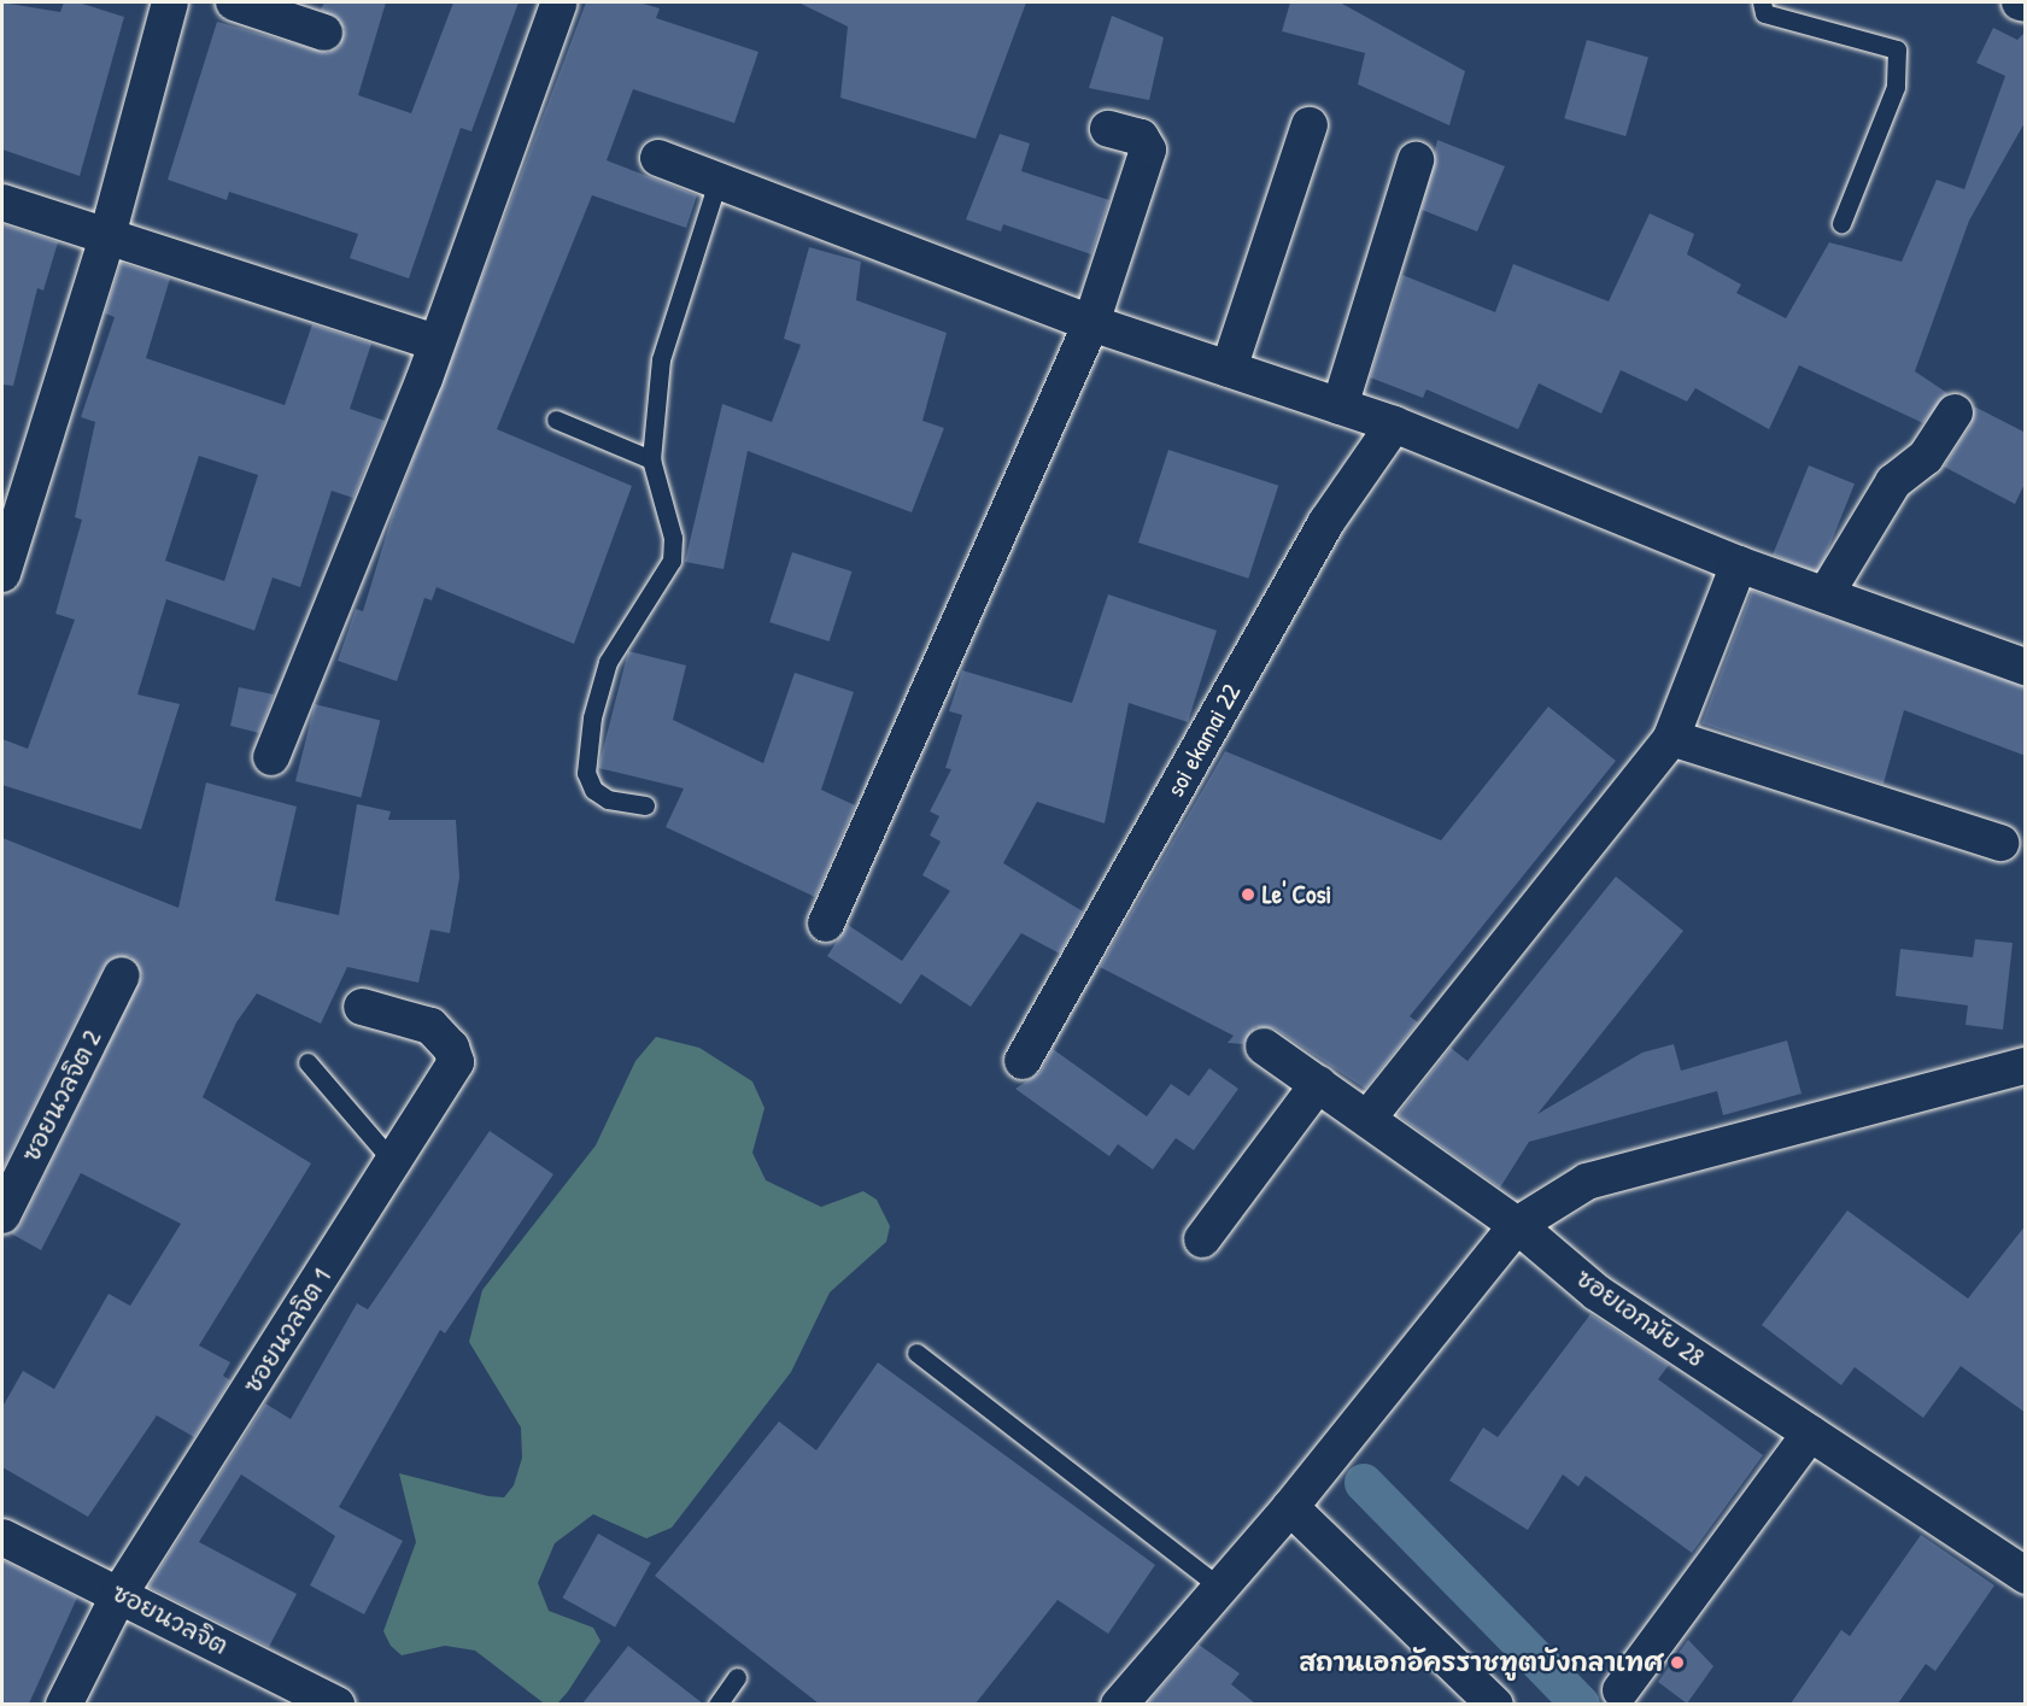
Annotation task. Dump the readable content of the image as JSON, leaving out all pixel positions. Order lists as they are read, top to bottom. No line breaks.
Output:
{"streets":{"street":["soi ekamai 22","ซอยนวลจิต 2","ซอยเอกมัย 28","ซอยนวลจิต 1","ซอยนวลจิต"]},"crossings":[["ซอยนวลจิต 1","ซอยนวลจิต"]],"places":["Le' Cosi","สถานเอกอัครราชทูตบังกลาเทศ"]}
